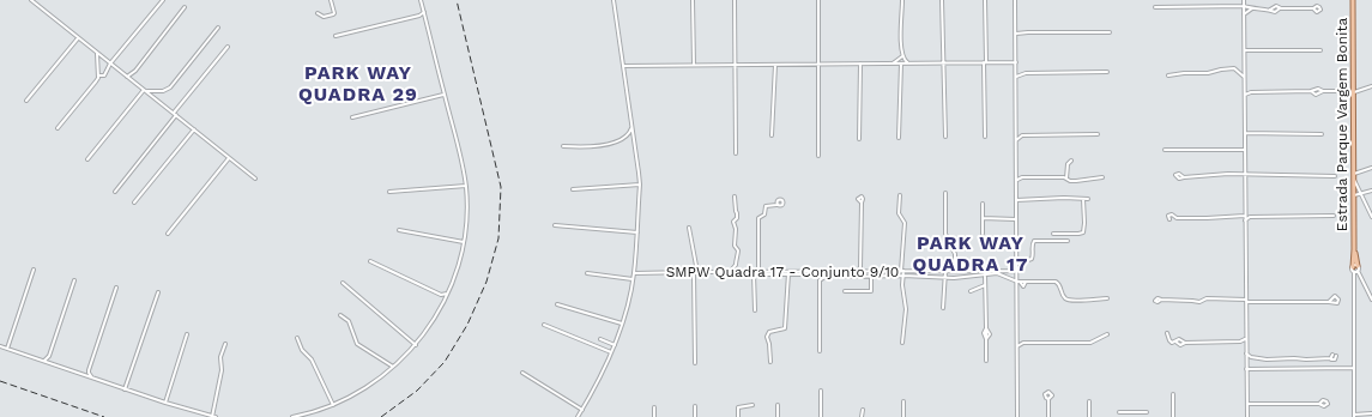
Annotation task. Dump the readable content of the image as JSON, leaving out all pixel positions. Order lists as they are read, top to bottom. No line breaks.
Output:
{"streets":{"main road":["Estrada Parque Vargem Bonita"],"street":["SMPW Quadra 17 - Conjunto 9/10"]},"districts":["PARK WAY QUADRA 29","PARK WAY QUADRA 17"]}
